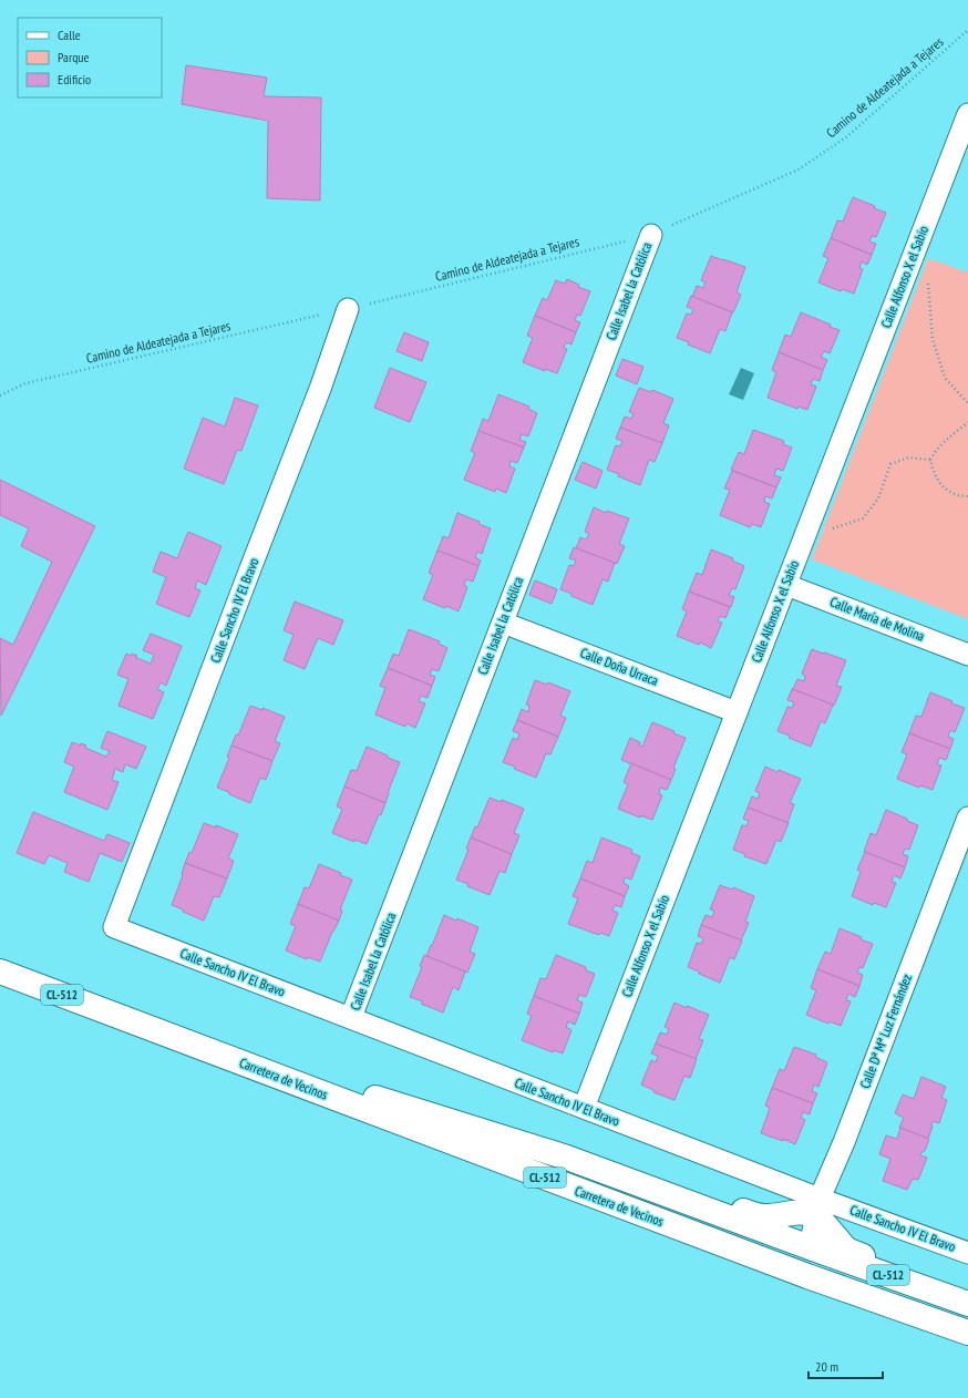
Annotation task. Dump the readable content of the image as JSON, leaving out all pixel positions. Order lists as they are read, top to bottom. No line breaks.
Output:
{"streets":{"main road":["CL-512","Carretera de Vecinos"],"street":["Calle Alfonso X el Sabio","Calle Isabel la Católica","Calle Sancho IV El Bravo","Calle María de Molina","Calle Doña Urraca","Calle Dª Mª Luz Fernández"],"path":["Camino de Aldeatejada a Tejares"]},"crossings":[["Camino de Aldeatejada a Tejares","Calle Isabel la Católica"],["Camino de Aldeatejada a Tejares","Calle Sancho IV El Bravo"],["Calle Alfonso X el Sabio","Calle Sancho IV El Bravo"],["Calle Alfonso X el Sabio","Calle María de Molina"],["Calle Alfonso X el Sabio","Calle Doña Urraca"],["Calle Isabel la Católica","Calle Sancho IV El Bravo"],["Calle Isabel la Católica","Calle Doña Urraca"],["Calle Sancho IV El Bravo","Calle Dª Mª Luz Fernández"],["Calle Dª Mª Luz Fernández","Carretera de Vecinos"]],"legend":["Calle","Parque","Edificio"],"scale_bar":"20 m"}
